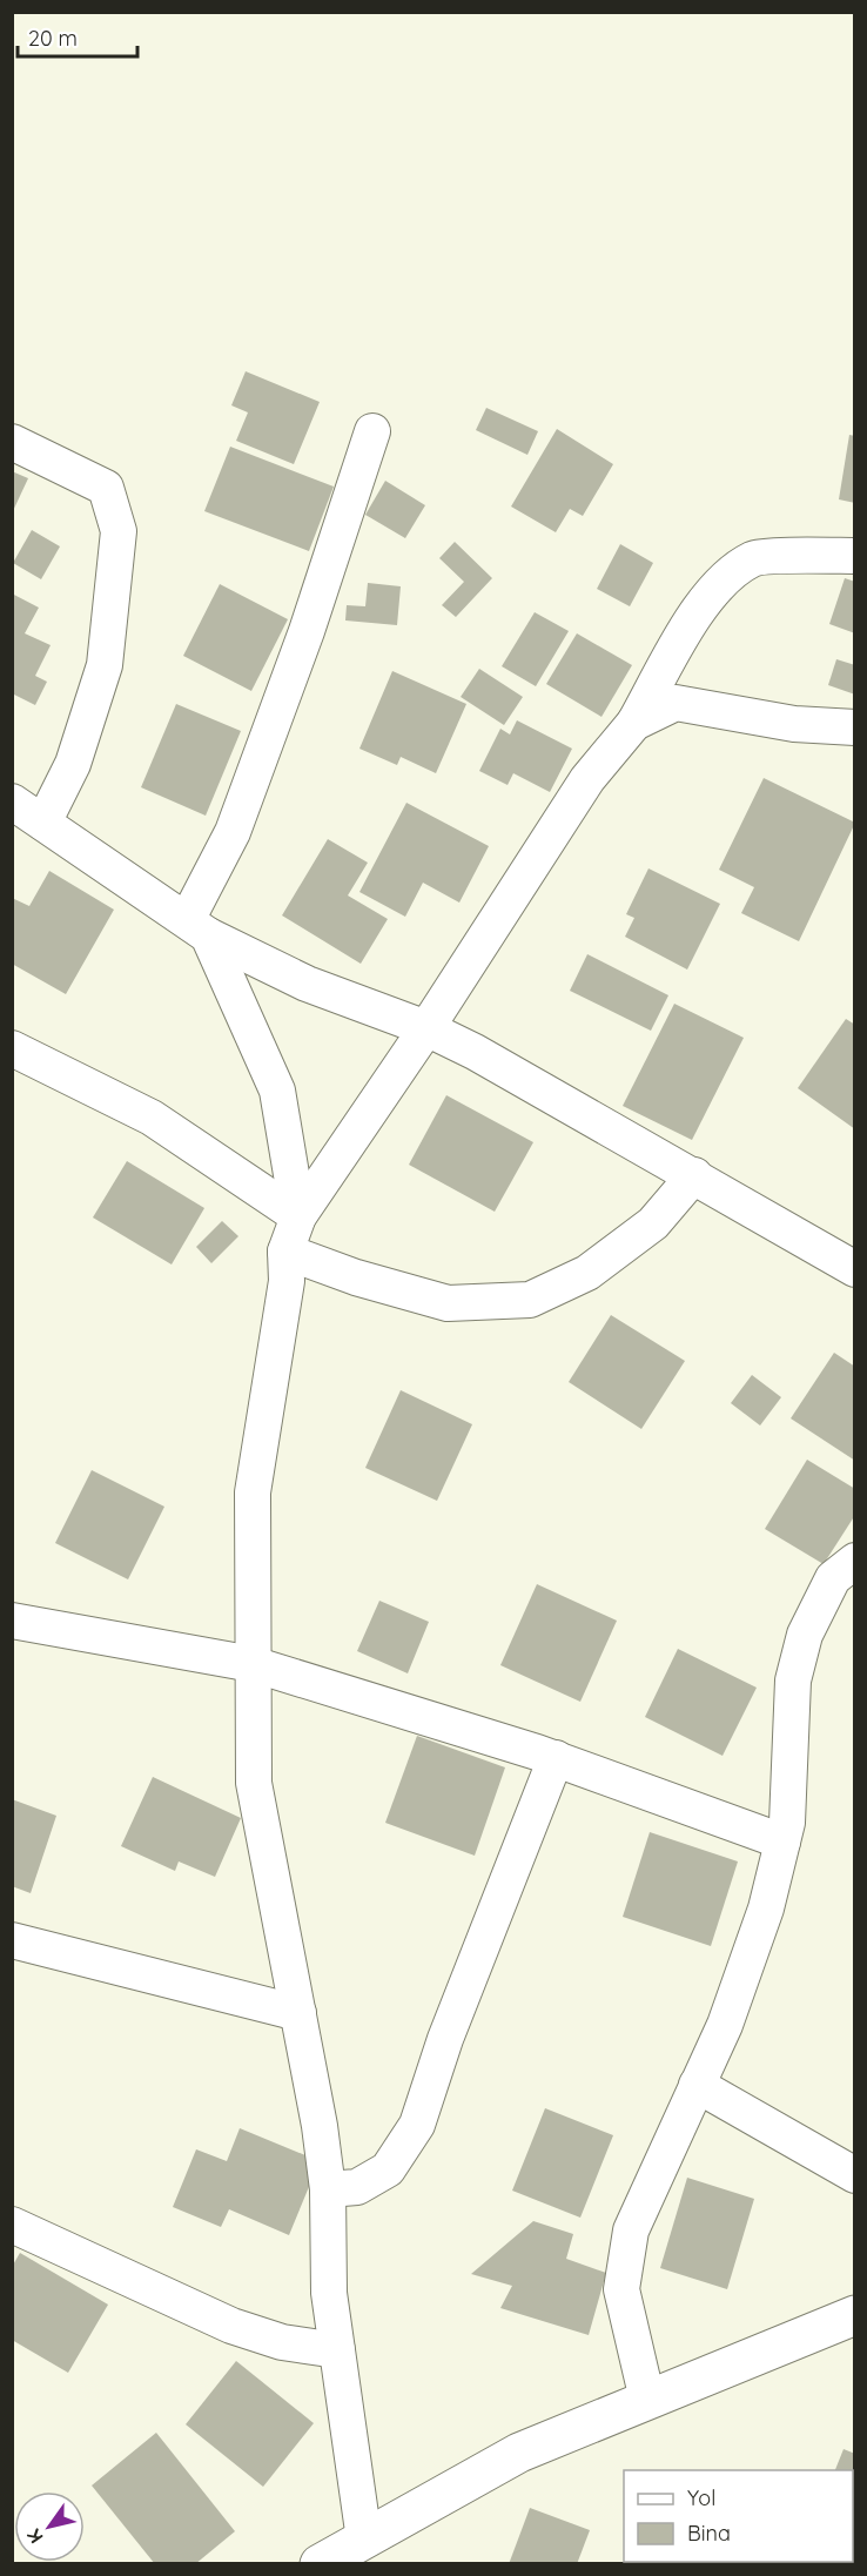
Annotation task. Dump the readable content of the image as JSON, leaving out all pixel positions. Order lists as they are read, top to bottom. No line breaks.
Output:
{"legend":["Yol","Bina"],"scale_bar":"20 m","north":"bottom left"}
